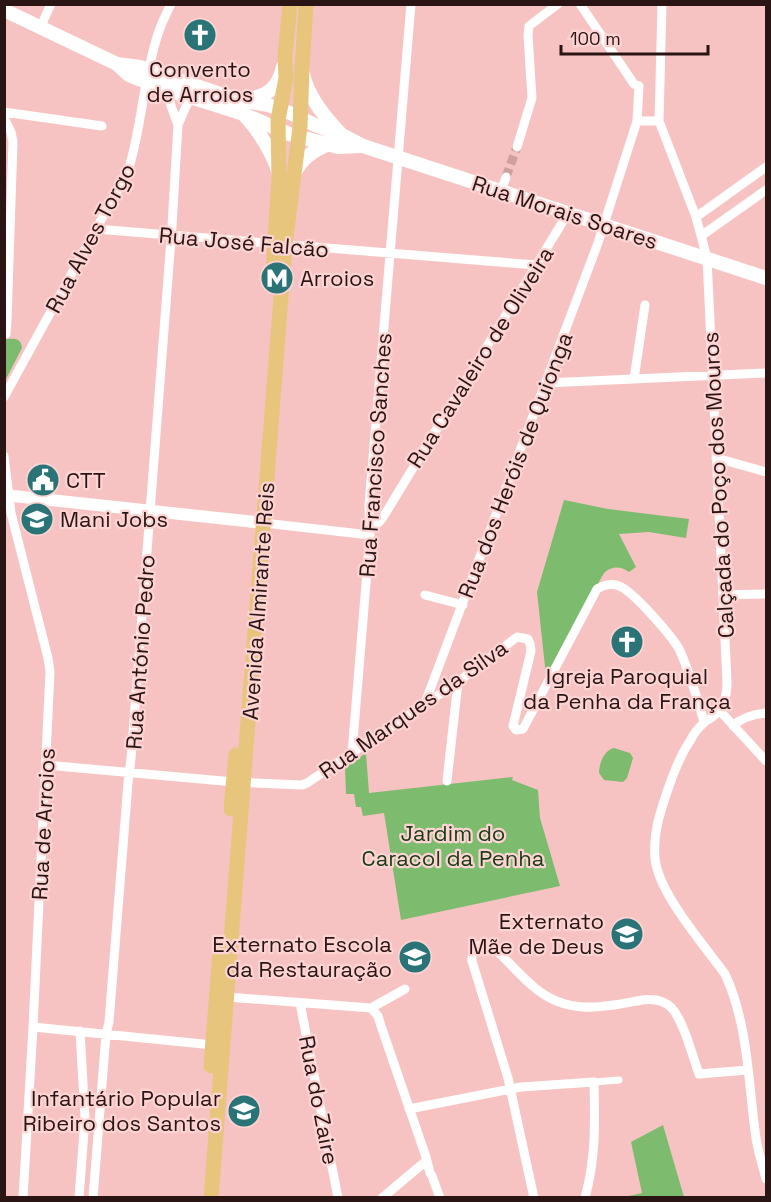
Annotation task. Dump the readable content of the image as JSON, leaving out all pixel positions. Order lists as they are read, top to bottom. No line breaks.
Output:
{"streets":{"main road":["Rua Morais Soares","Avenida Almirante Reis"],"street":["Rua Alves Torgo","Rua José Falcão","Rua Cavaleiro de Oliveira","Rua Francisco Sanches","Rua dos Heróis de Quionga","Calçada do Poço dos Mouros","Rua António Pedro","Rua Marques da Silva","Rua de Arroios","Rua do Zaire"]},"crossings":[["Rua Morais Soares","Rua Cavaleiro de Oliveira"],["Rua Morais Soares","Rua Francisco Sanches"],["Rua Morais Soares","Rua dos Heróis de Quionga"],["Rua Morais Soares","Calçada do Poço dos Mouros"],["Rua Morais Soares","Avenida Almirante Reis"],["Rua Alves Torgo","Rua José Falcão"],["Rua José Falcão","Rua Cavaleiro de Oliveira"],["Rua José Falcão","Rua Francisco Sanches"],["Rua José Falcão","Avenida Almirante Reis"],["Rua José Falcão","Rua António Pedro"],["Rua Cavaleiro de Oliveira","Rua Francisco Sanches"],["Rua Francisco Sanches","Rua Marques da Silva"],["Rua dos Heróis de Quionga","Rua Marques da Silva"],["Avenida Almirante Reis","Rua Marques da Silva"],["Rua António Pedro","Rua Marques da Silva"],["Rua Marques da Silva","Rua de Arroios"]],"parks":["Jardim do Caracol da Penha"],"places":{"church":["Convento de Arroios","Igreja Paroquial da Penha da França"],"metro station":["Arroios"],"public building":["CTT"],"school or university":["Mani Jobs","Externato Mãe de Deus","Externato Escola da Restauração","Infantário Popular Ribeiro dos Santos"]},"scale_bar":"100 m"}
